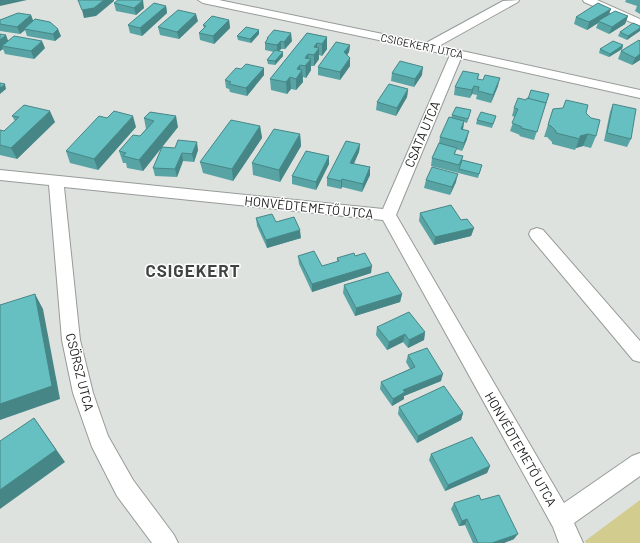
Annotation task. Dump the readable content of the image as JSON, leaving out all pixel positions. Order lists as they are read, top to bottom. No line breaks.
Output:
{"streets":{"street":["CSIGEKERT UTCA","CSATA UTCA","HONVÉDTEMETŐ UTCA","CSÖRSZ UTCA"]},"crossings":[["CSIGEKERT UTCA","CSATA UTCA"],["CSATA UTCA","HONVÉDTEMETŐ UTCA"],["HONVÉDTEMETŐ UTCA","CSÖRSZ UTCA"]],"districts":["CSIGEKERT"]}
